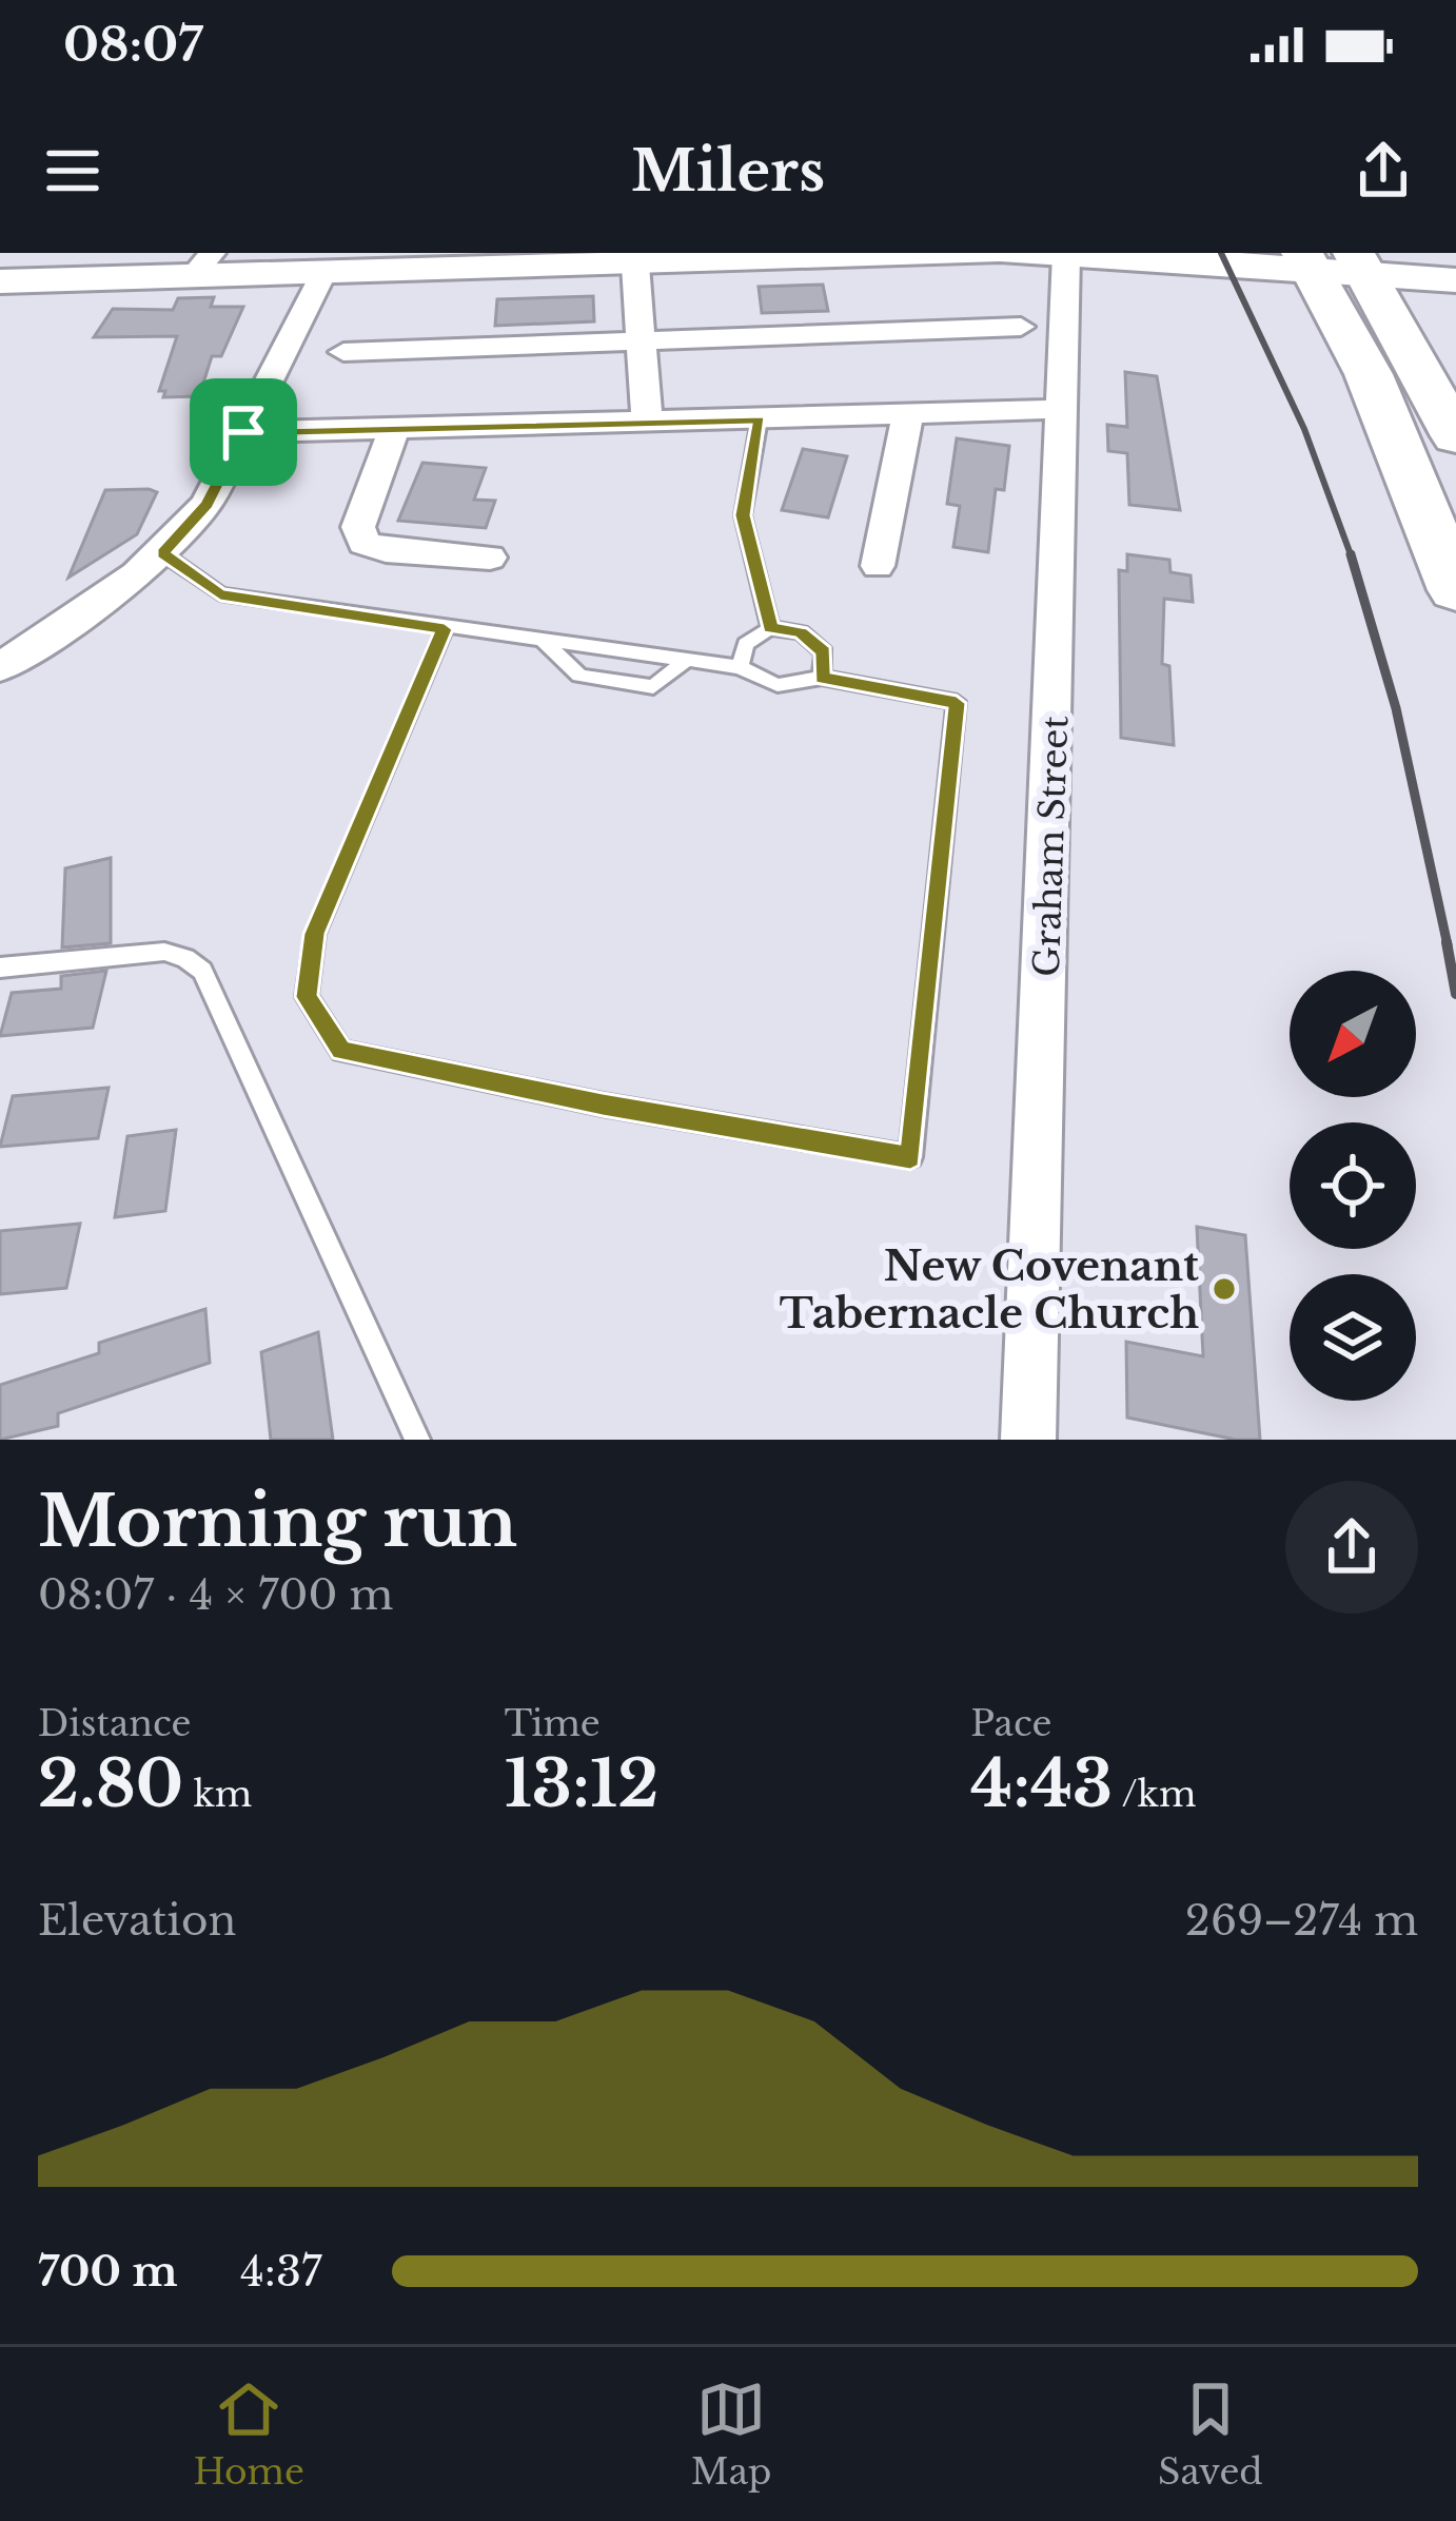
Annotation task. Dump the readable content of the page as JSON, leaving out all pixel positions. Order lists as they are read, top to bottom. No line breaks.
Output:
{"streets":{"street":["Graham Street"]},"places":["New Covenant Tabernacle Church"],"north":"bottom left","page":{"status":"08:07","header":"Milers","heading":["Morning run","08:07 · 4 × 700 m"],"stats":[["Distance","2.80 km"],["Time","13:12"],["Pace","4:43 /km"]],"chart":["Elevation","269–274 m"],"list":[{"name":"700 m","note":"4:37"}],"tabs":["Home","Map","Saved"]}}
